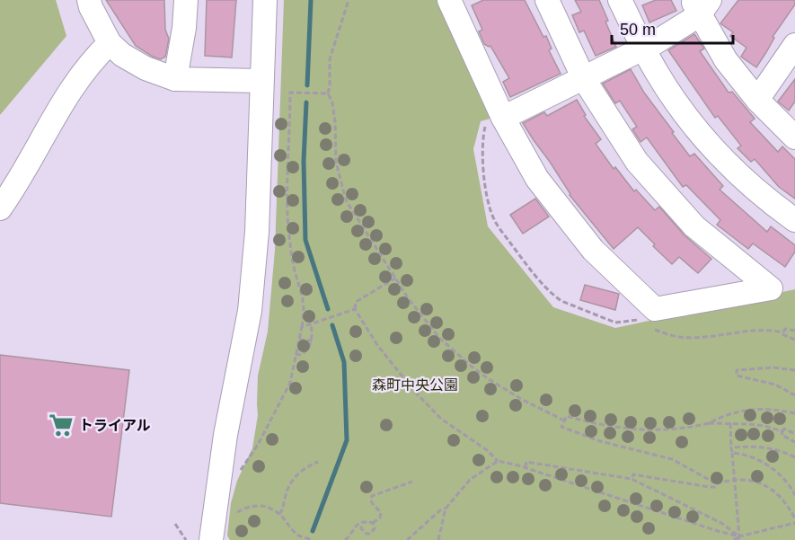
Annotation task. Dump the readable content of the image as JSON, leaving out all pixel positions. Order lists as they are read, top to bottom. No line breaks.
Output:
{"parks":["森町中央公園"],"places":{"supermarket":["トライアル"]},"scale_bar":"50 m"}
